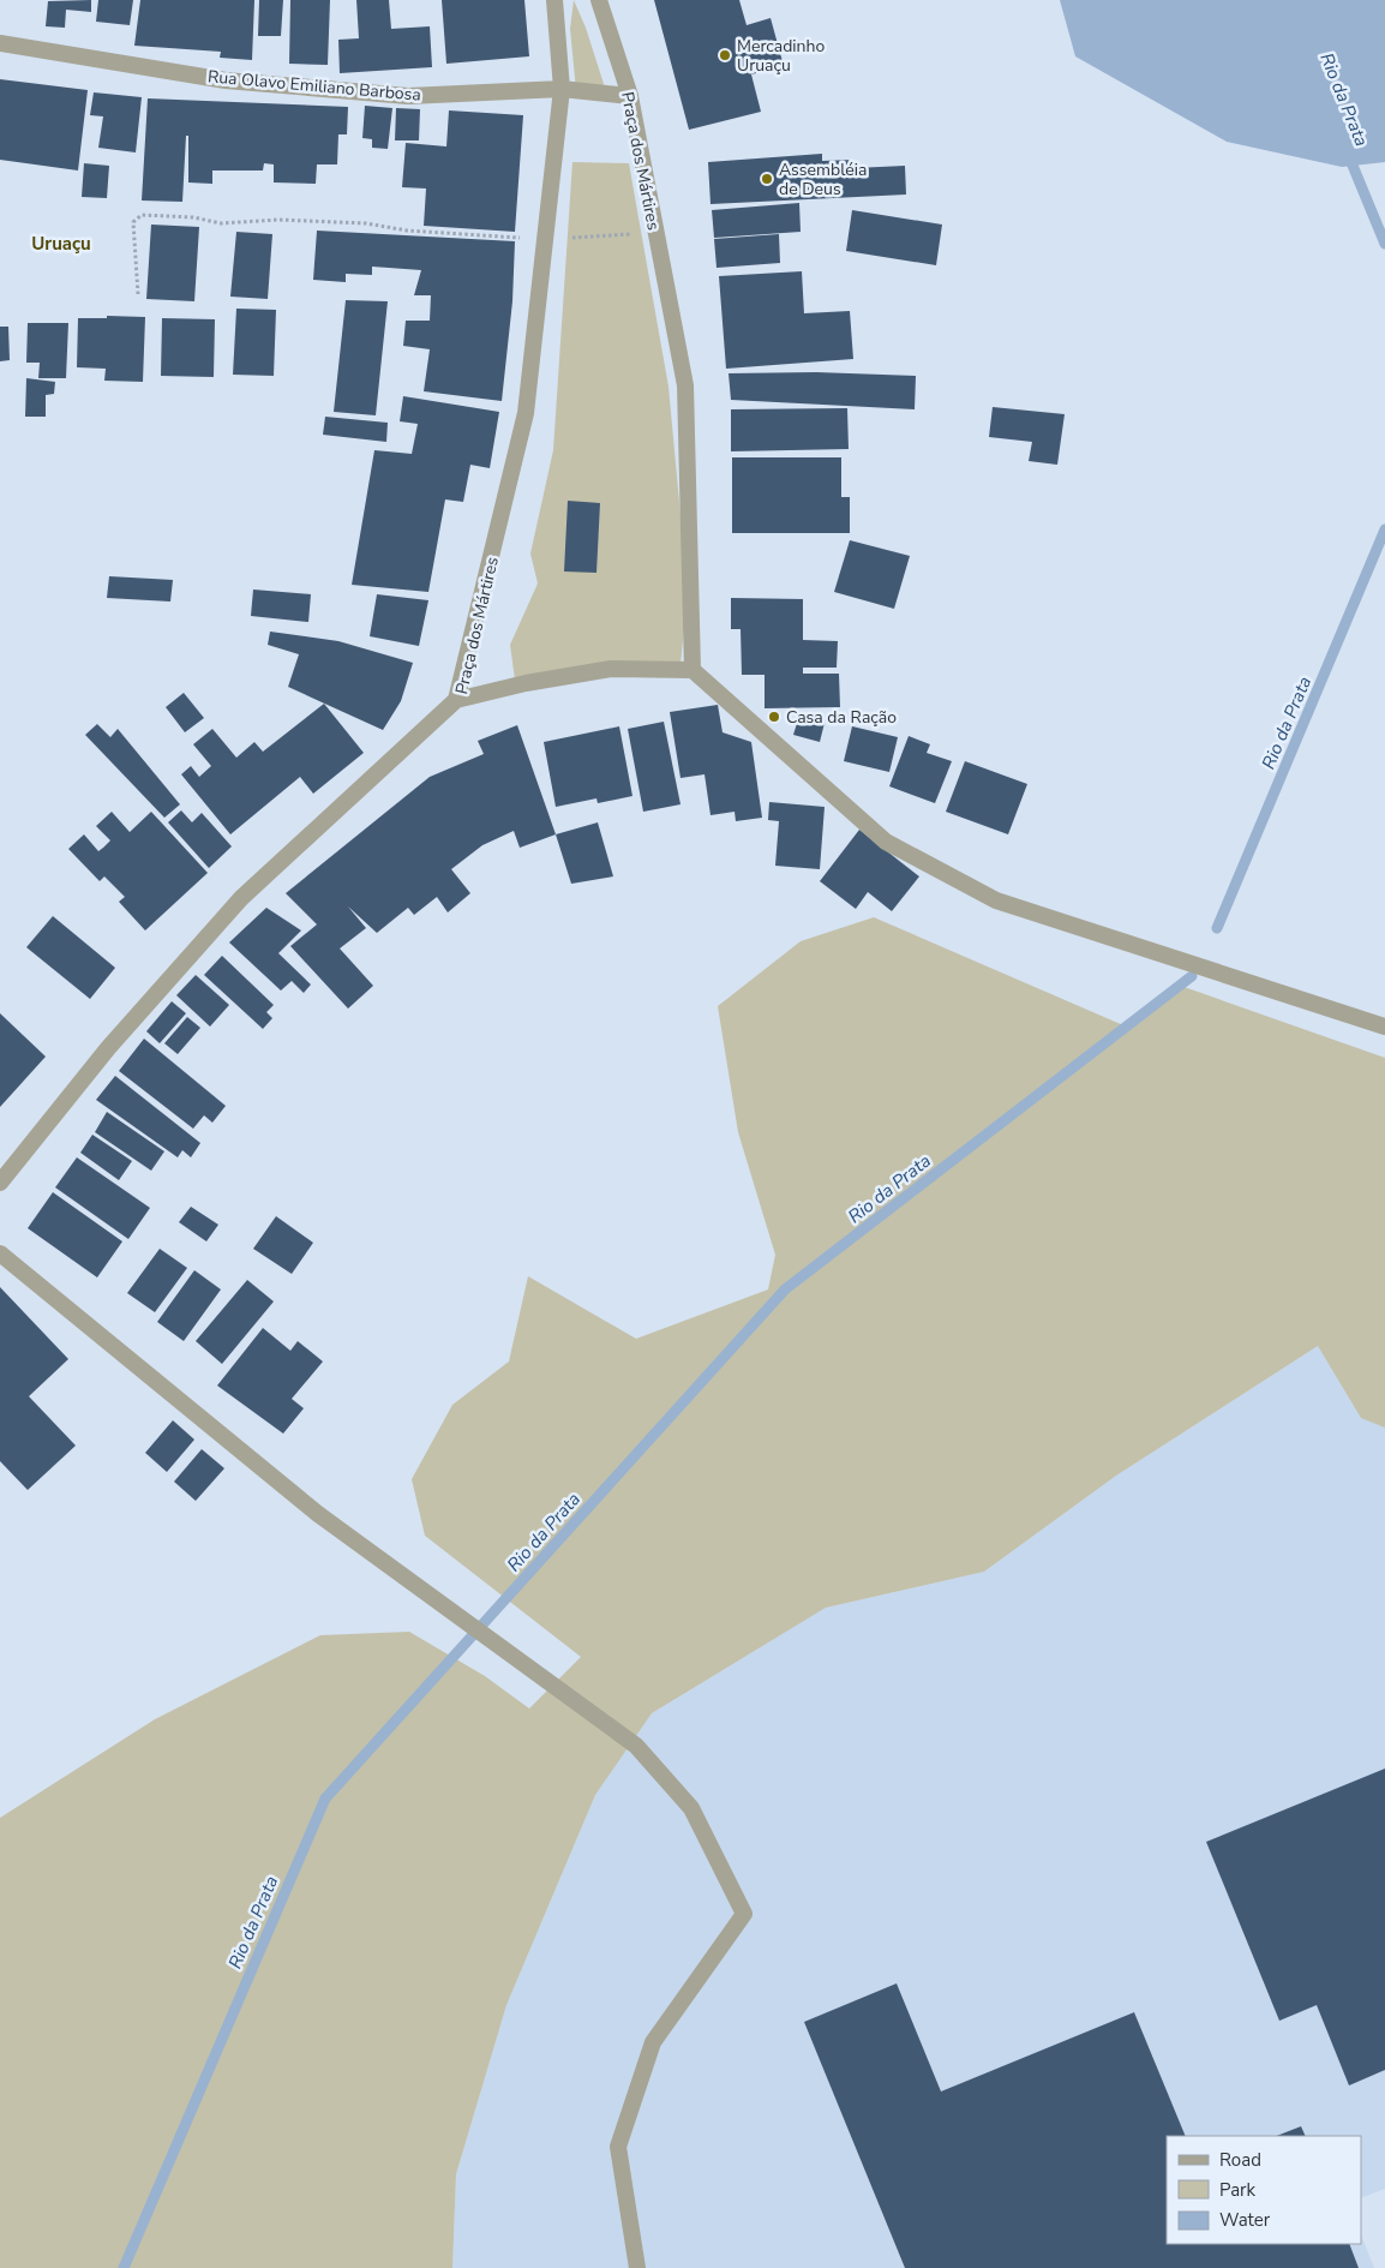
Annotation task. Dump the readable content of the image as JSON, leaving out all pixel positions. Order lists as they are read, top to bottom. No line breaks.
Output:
{"streets":{"street":["Rua Olavo Emiliano Barbosa","Praça dos Mártires"]},"crossings":[["Rua Olavo Emiliano Barbosa","Praça dos Mártires"]],"districts":["Uruaçu"],"water":["Rio da Prata"],"places":["Mercadinho Uruaçu","Assembléia de Deus","Casa da Ração"],"legend":["Road","Park","Water"]}
